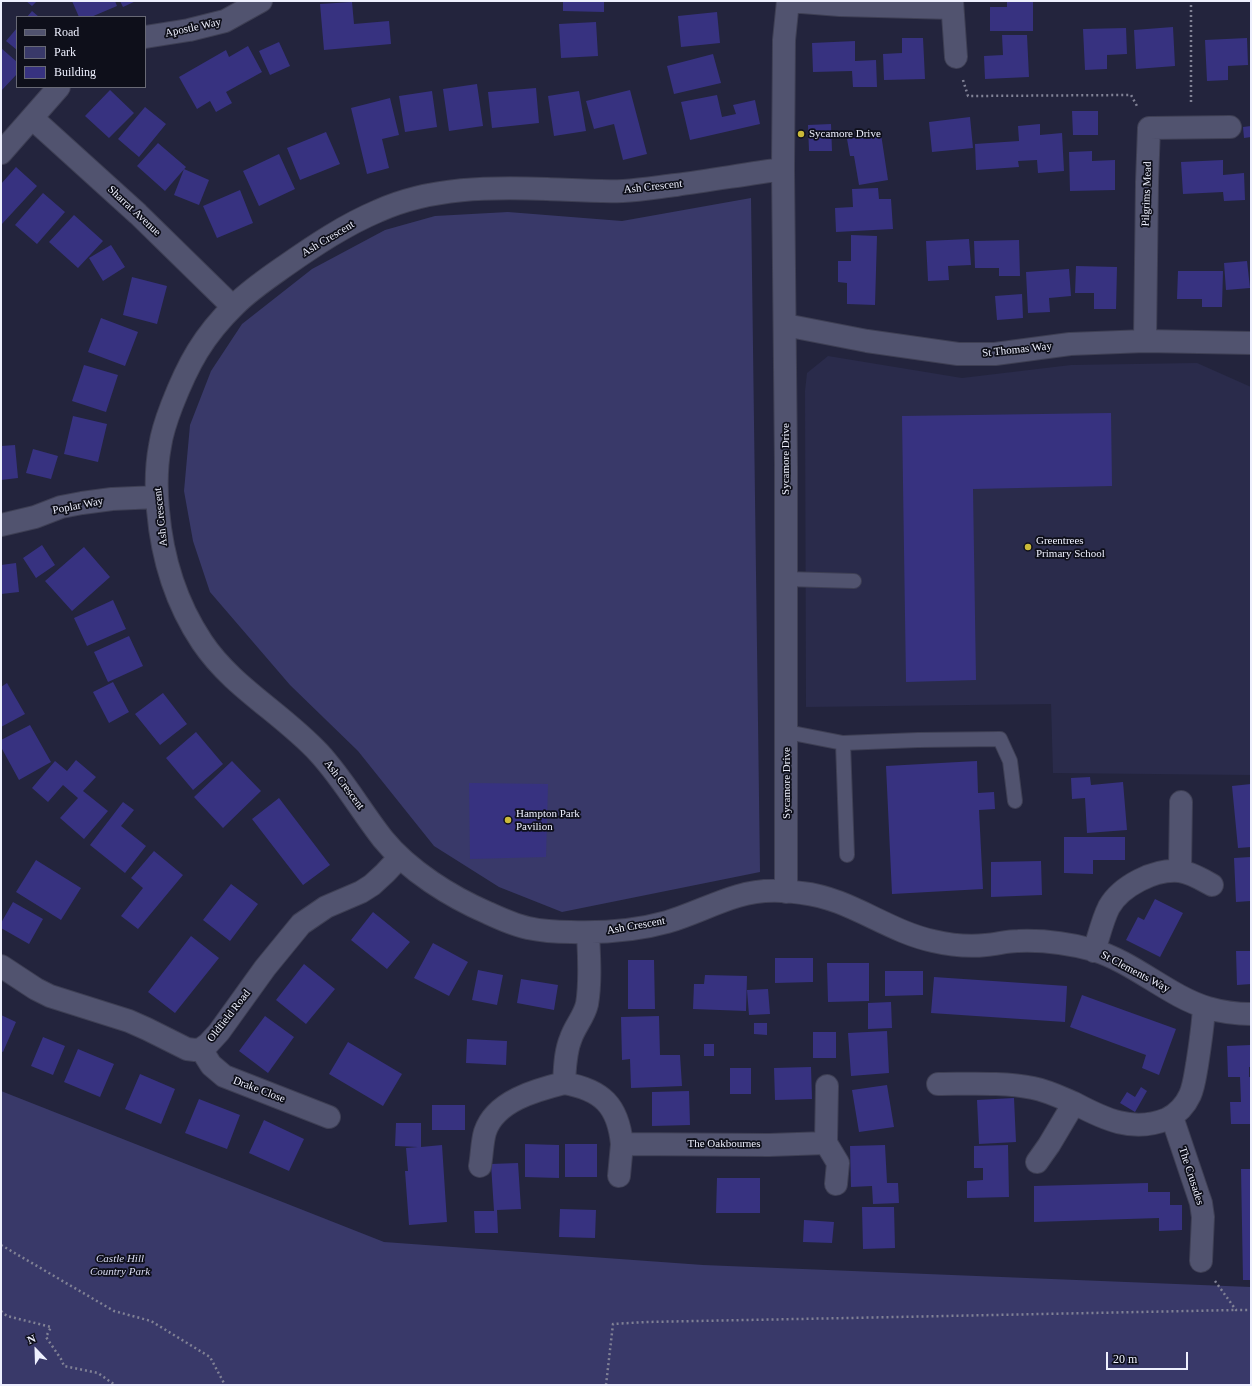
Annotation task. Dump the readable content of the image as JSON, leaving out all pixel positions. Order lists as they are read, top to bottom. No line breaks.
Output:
{"streets":{"street":["Apostle Way","Ash Crescent","Pilgrims Mead","Sharrat Avenue","St Thomas Way","Sycamore Drive","Poplar Way","St Clements Way","Oldfield Road","Drake Close","The Oakbournes","The Crusades"]},"crossings":[["Ash Crescent","Sharrat Avenue"],["Ash Crescent","Sycamore Drive"],["Ash Crescent","Poplar Way"],["Ash Crescent","St Clements Way"],["Ash Crescent","Oldfield Road"],["Pilgrims Mead","St Thomas Way"],["St Thomas Way","Sycamore Drive"],["Sycamore Drive","St Clements Way"],["Oldfield Road","Drake Close"]],"parks":["Castle Hill Country Park"],"places":["Sycamore Drive","Greentrees Primary School","Hampton Park Pavilion"],"legend":["Road","Park","Building"],"scale_bar":"20 m","north":"top left"}
